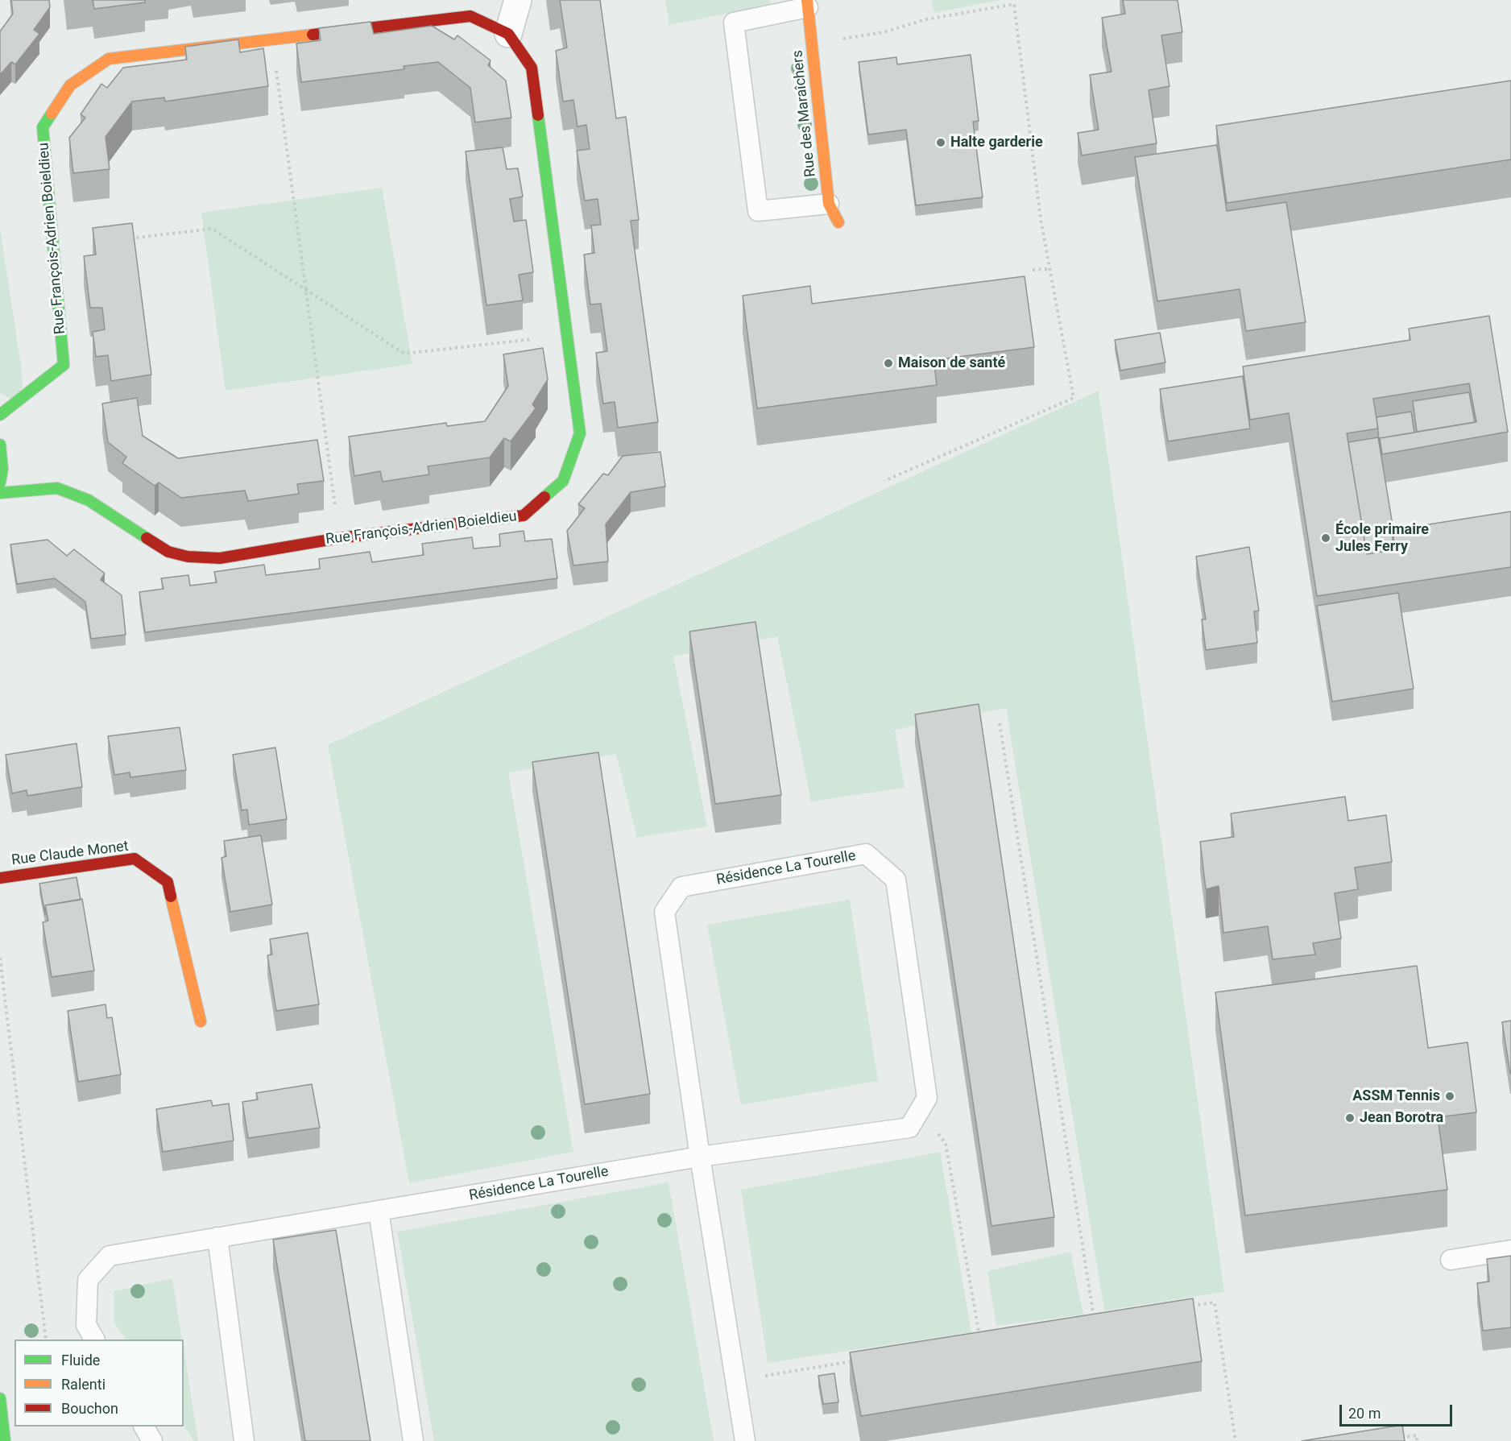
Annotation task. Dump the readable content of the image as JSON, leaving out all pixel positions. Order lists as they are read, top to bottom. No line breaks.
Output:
{"streets":{"street":["Rue des Maraîchers","Rue François-Adrien Boieldieu","Rue Claude Monet"],"lane":["Résidence La Tourelle"]},"places":["Halte garderie","Maison de santé","École primaire Jules Ferry","ASSM Tennis","Jean Borotra"],"legend":["Fluide","Ralenti","Bouchon"],"scale_bar":"20 m"}
